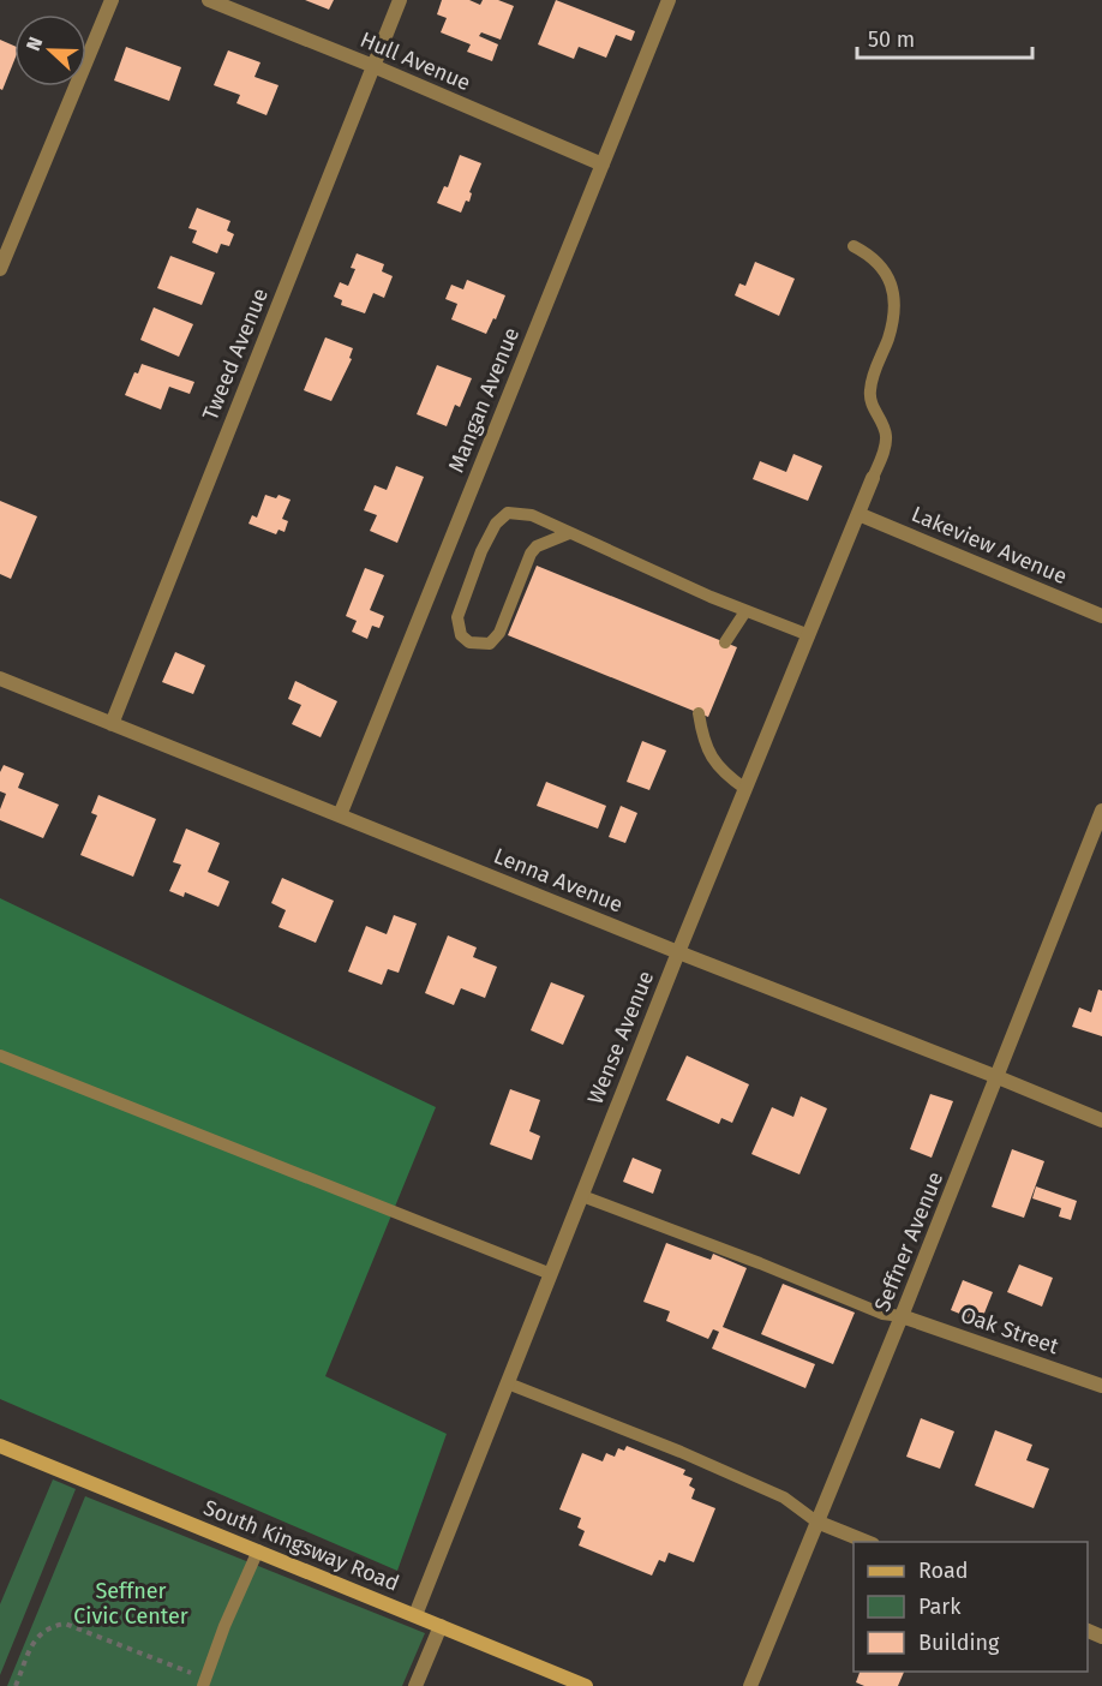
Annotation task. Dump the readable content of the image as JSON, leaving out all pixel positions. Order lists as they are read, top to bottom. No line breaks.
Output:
{"streets":{"street":["Hull Avenue","Tweed Avenue","Mangan Avenue","Lakeview Avenue","Lenna Avenue","Wense Avenue","Seffner Avenue","Oak Street","South Kingsway Road"]},"crossings":[["Hull Avenue","Tweed Avenue"],["Hull Avenue","Mangan Avenue"],["Tweed Avenue","Lenna Avenue"],["Mangan Avenue","Lenna Avenue"],["Lakeview Avenue","Wense Avenue"],["Lenna Avenue","Wense Avenue"],["Lenna Avenue","Seffner Avenue"],["Wense Avenue","South Kingsway Road"],["Seffner Avenue","Oak Street"]],"parks":["Seffner Civic Center"],"legend":["Road","Park","Building"],"scale_bar":"50 m","north":"left"}
